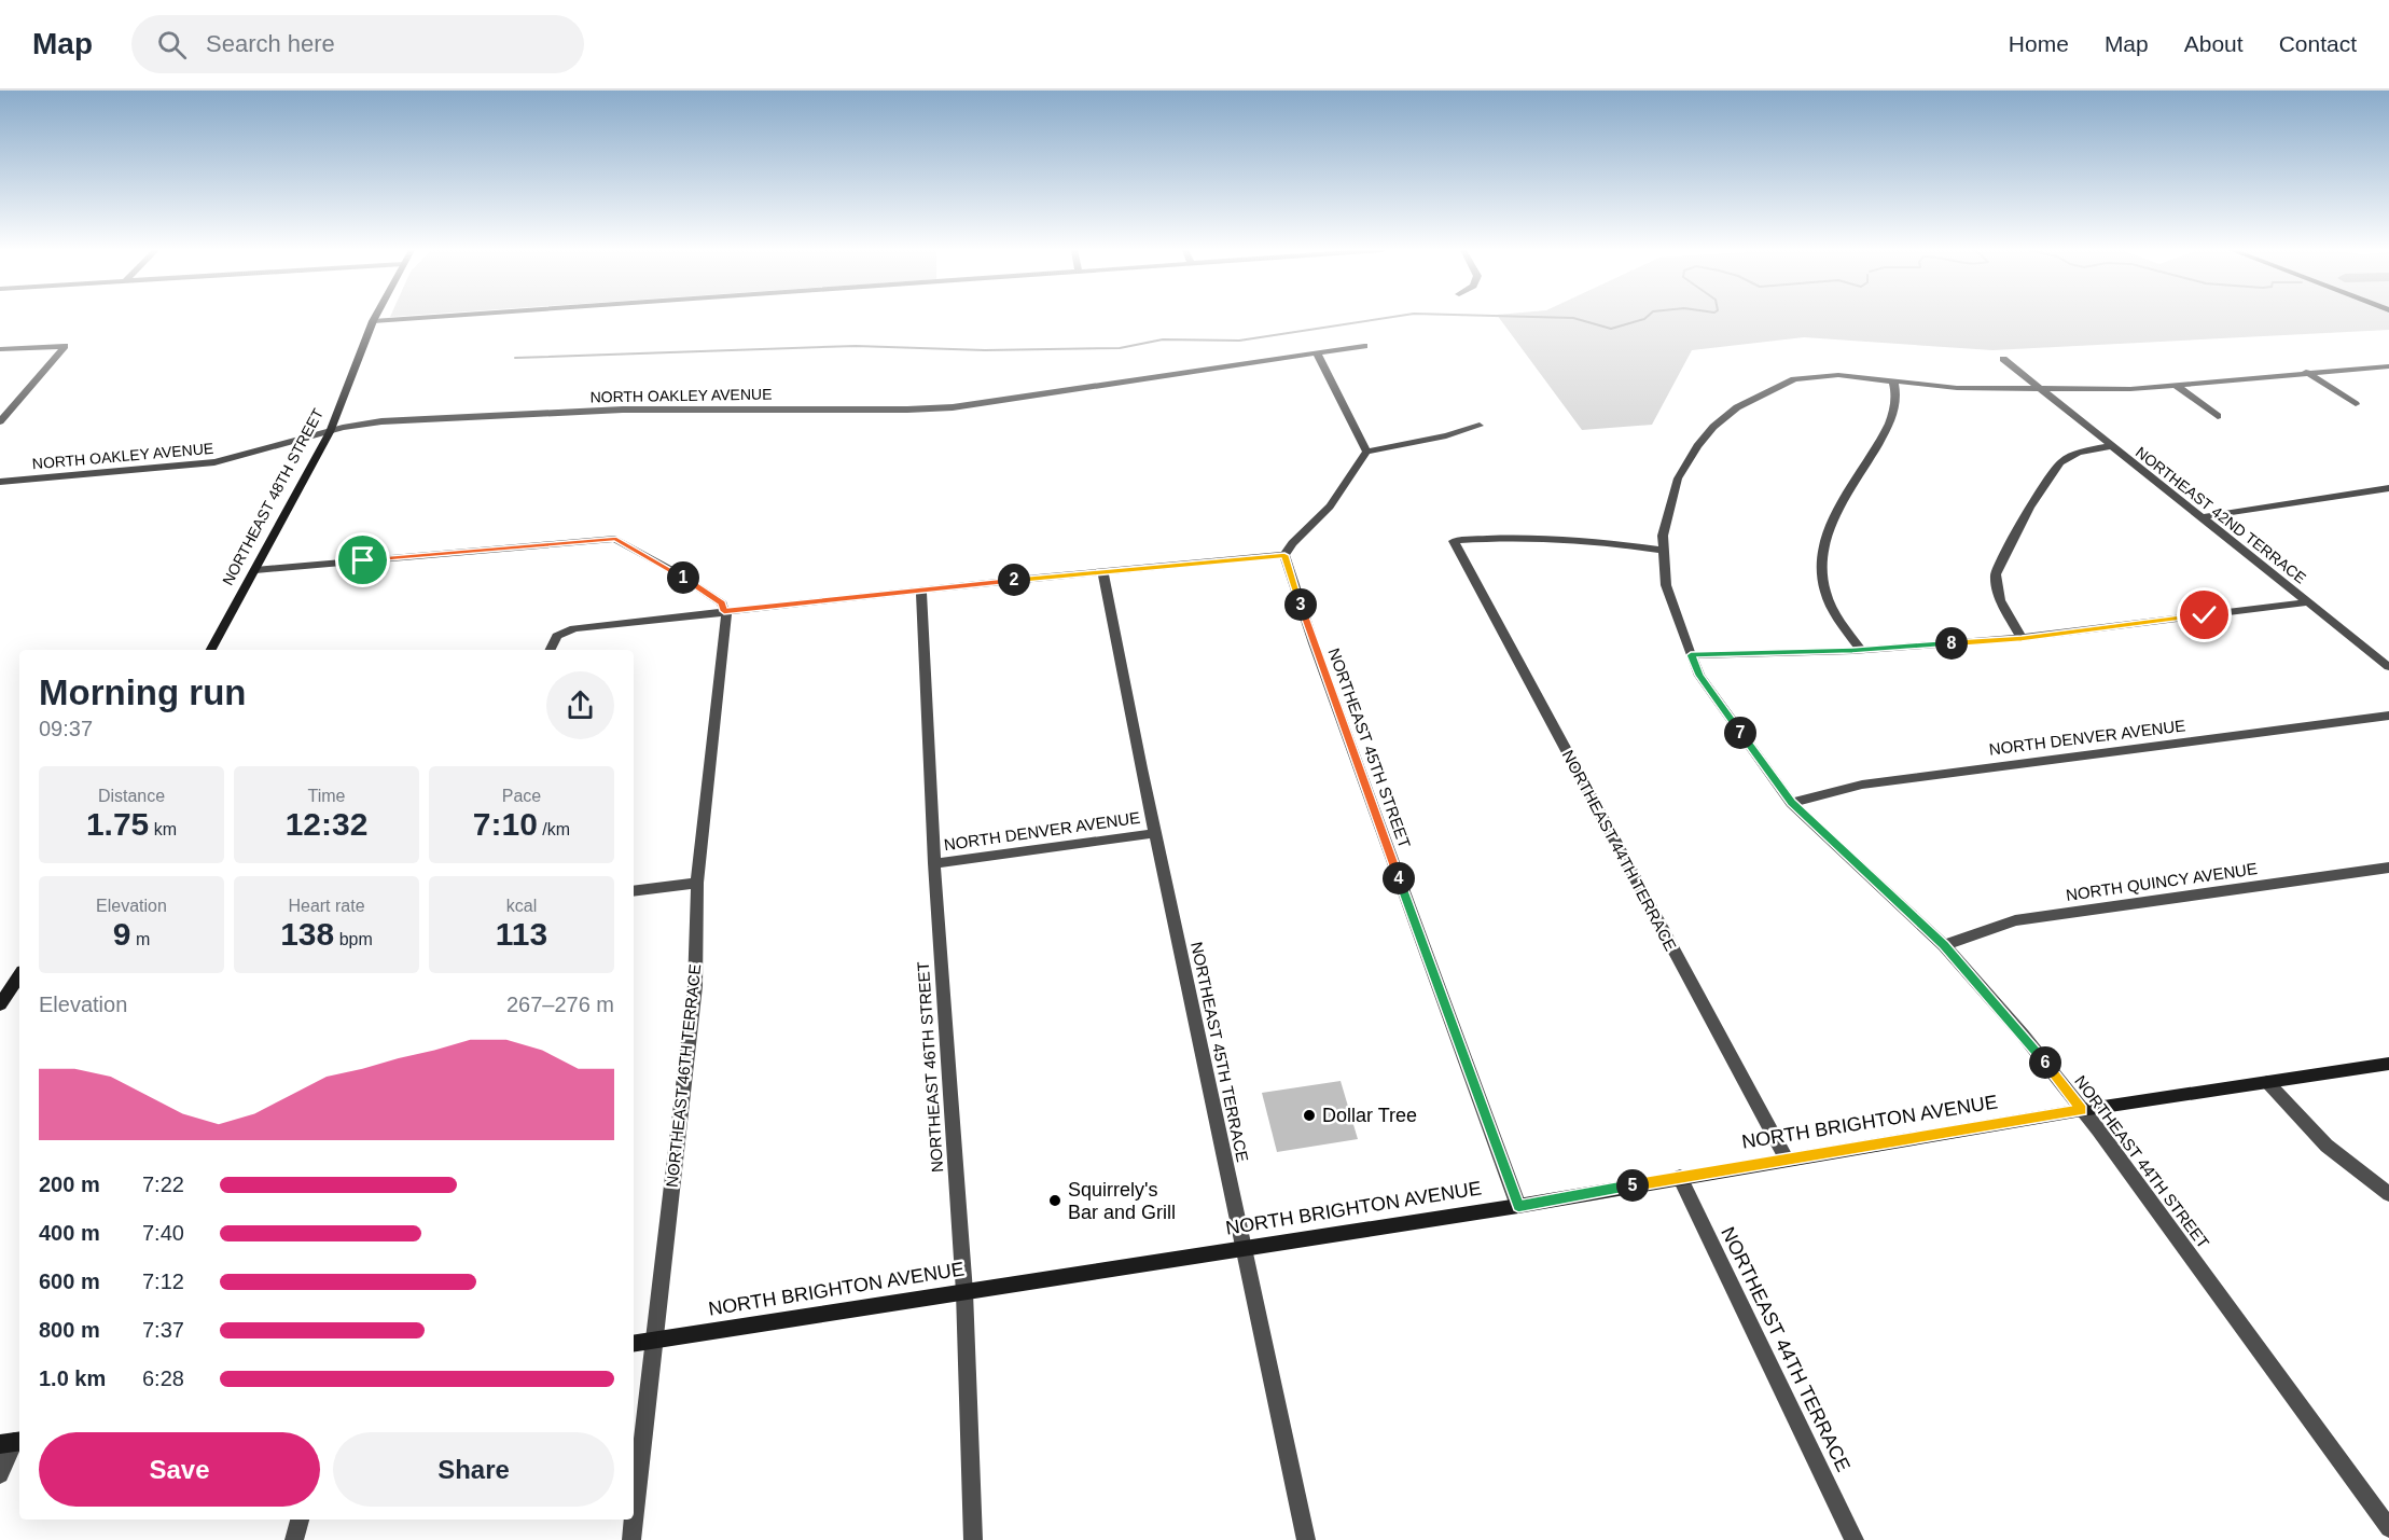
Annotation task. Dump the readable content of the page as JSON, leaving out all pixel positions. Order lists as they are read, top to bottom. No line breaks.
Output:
{"streets":{"main road":["NORTHEAST 48TH STREET","NORTH BRIGHTON AVENUE"],"street":["NORTH OAKLEY AVENUE","NORTHEAST 42ND TERRACE","NORTH DENVER AVENUE","NORTHEAST 45TH STREET","NORTHEAST 44TH TERRACE","NORTH QUINCY AVENUE","NORTHEAST 45TH TERRACE","NORTHEAST 46TH STREET","NORTHEAST 46TH TERRACE","NORTHEAST 44TH STREET"]},"crossings":[["NORTH OAKLEY AVENUE","NORTHEAST 48TH STREET"],["NORTHEAST 42ND TERRACE","NORTHEAST 44TH STREET"],["NORTH DENVER AVENUE","NORTHEAST 45TH TERRACE"],["NORTH DENVER AVENUE","NORTHEAST 46TH STREET"],["NORTH DENVER AVENUE","NORTHEAST 44TH STREET"],["NORTHEAST 45TH STREET","NORTH BRIGHTON AVENUE"],["NORTHEAST 44TH TERRACE","NORTH BRIGHTON AVENUE"],["NORTHEAST 44TH TERRACE","NORTHEAST 44TH STREET"],["NORTH QUINCY AVENUE","NORTHEAST 44TH STREET"],["NORTHEAST 45TH TERRACE","NORTH BRIGHTON AVENUE"],["NORTHEAST 46TH STREET","NORTH BRIGHTON AVENUE"],["NORTHEAST 46TH TERRACE","NORTH BRIGHTON AVENUE"],["NORTH BRIGHTON AVENUE","NORTHEAST 44TH STREET"]],"places":["Dollar Tree","Squirrely's Bar and Grill"],"page":{"header":"Map","search":"Search here","nav":["Home","Map","About","Contact"],"pins":["1","2","3","8","7","4","6","5"],"heading":["Morning run","09:37"],"stats":[["Distance","1.75 km"],["Time","12:32"],["Pace","7:10 /km"],["Elevation","9 m"],["Heart rate","138 bpm"],["kcal","113"]],"chart":["Elevation","267–276 m"],"list":[{"name":"200 m","note":"7:22"},{"name":"400 m","note":"7:40"},{"name":"600 m","note":"7:12"},{"name":"800 m","note":"7:37"},{"name":"1.0 km","note":"6:28"}],"buttons":["Save","Share"]}}
